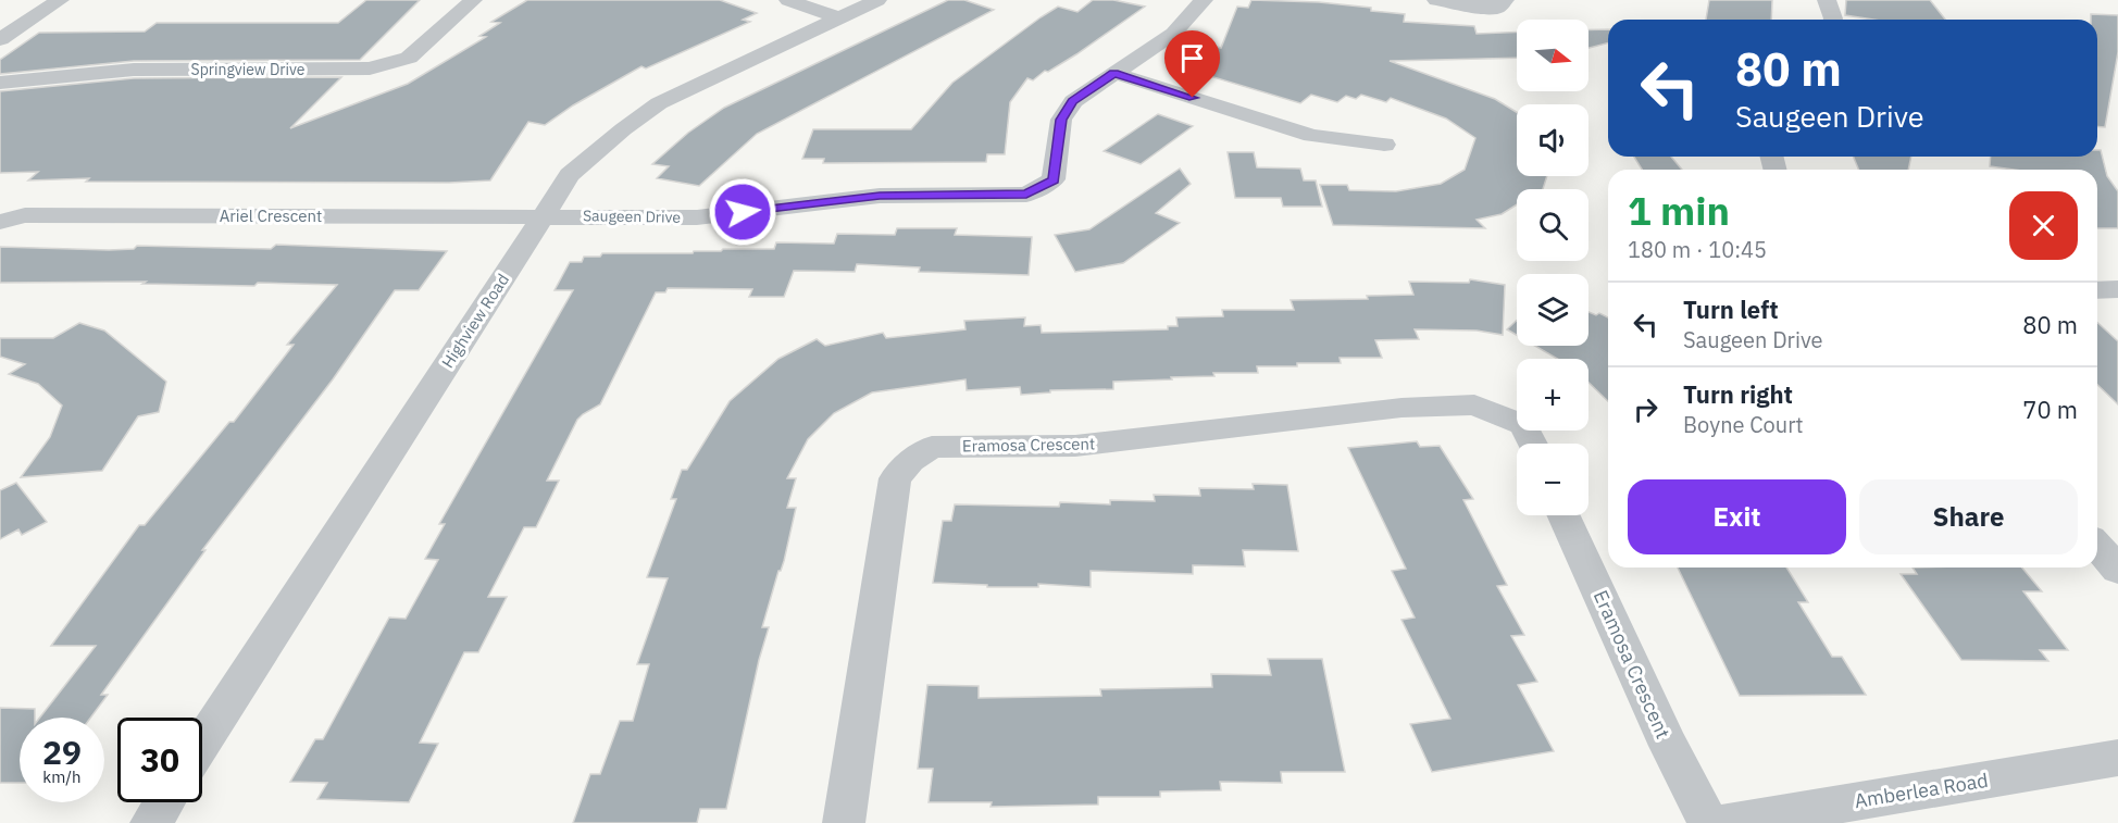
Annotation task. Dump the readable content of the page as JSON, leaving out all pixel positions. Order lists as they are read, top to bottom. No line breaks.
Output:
{"streets":{"street":["Springview Drive","Ariel Crescent","Saugeen Drive","Highview Road","Eramosa Crescent","Amberlea Road"]},"crossings":[["Ariel Crescent","Saugeen Drive"],["Ariel Crescent","Highview Road"],["Saugeen Drive","Highview Road"]],"north":"right","page":{"map_buttons":["+","−"],"turn":["80 m","Saugeen Drive"],"heading":["1 min","180 m · 10:45"],"list":[{"name":"Turn left","note":"Saugeen Drive","value":"80 m"},{"name":"Turn right","note":"Boyne Court","value":"70 m"}],"buttons":["Exit","Share"],"speed":"29 km/h","limit":"30"}}
